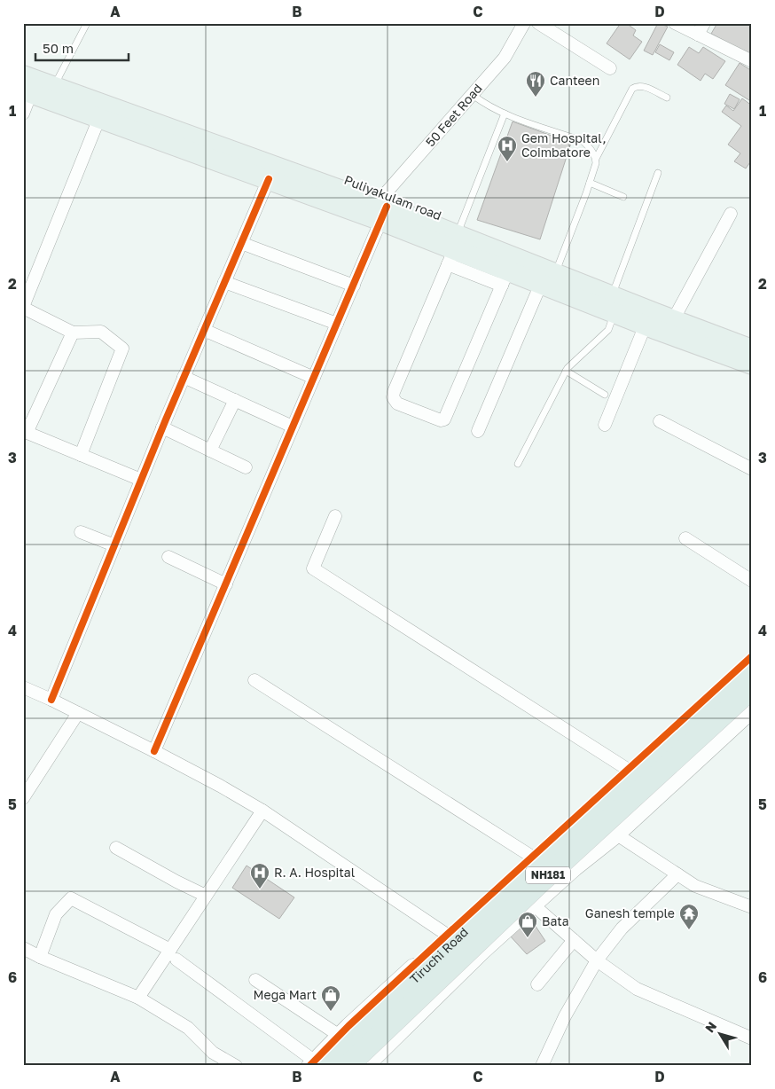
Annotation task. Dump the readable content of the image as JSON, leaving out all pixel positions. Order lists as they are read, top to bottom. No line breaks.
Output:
{"streets":{"highway":["NH181","Tiruchi Road"],"main road":["Puliyakulam road"],"street":["50 Feet Road"]},"crossings":[["50 Feet Road","Puliyakulam road"]],"places":{"restaurant":["Canteen"],"hospital":["Gem Hospital, Coimbatore","R. A. Hospital"],"temple":["Ganesh temple"],"shop":["Bata","Mega Mart"]},"scale_bar":"50 m","north":"top left","grid":{"columns":["A","B","C","D"],"rows":["1","2","3","4","5","6"]}}
